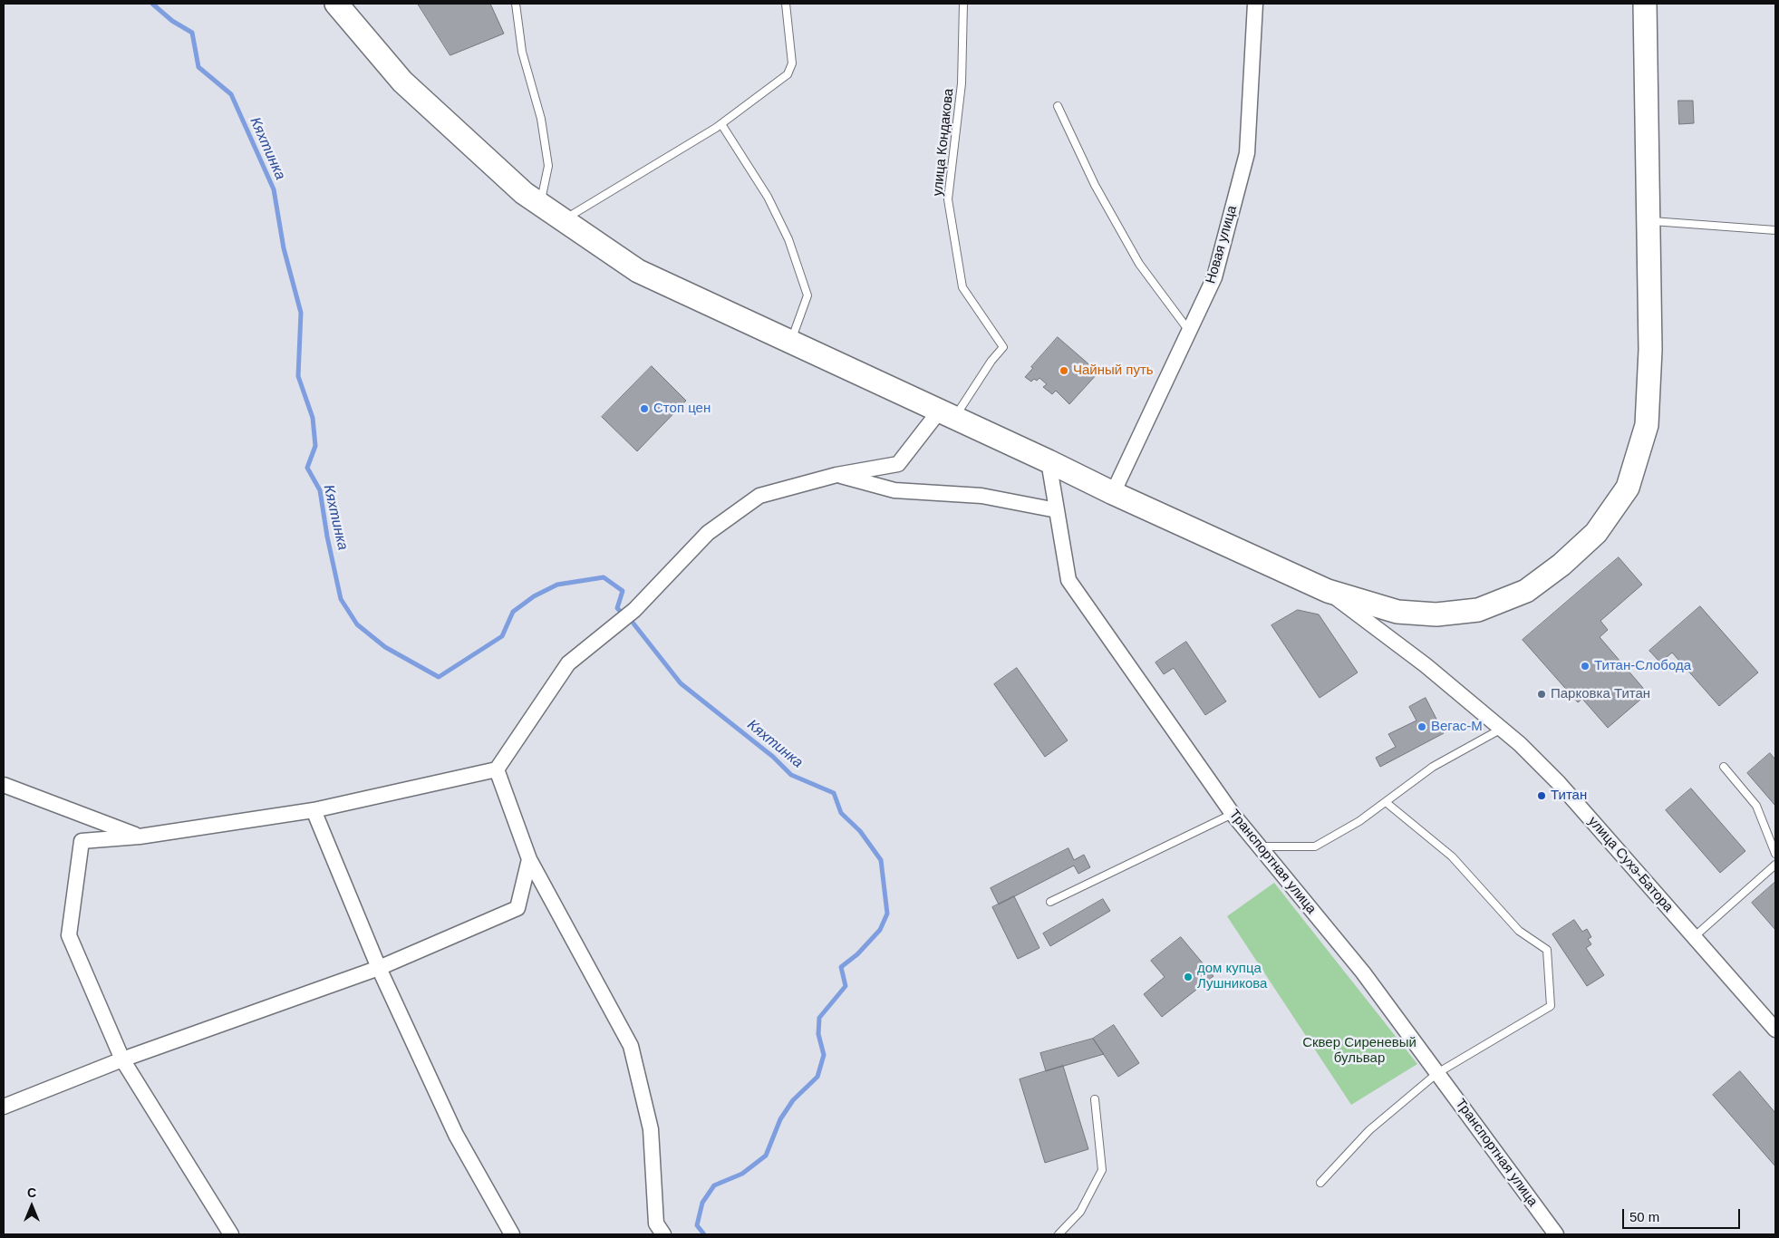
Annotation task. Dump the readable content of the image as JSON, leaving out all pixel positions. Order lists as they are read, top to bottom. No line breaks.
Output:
{"streets":{"street":["Новая улица","Транспортная улица","улица Сухэ-Батора"],"lane":["улица Кондакова"]},"water":["Кяхтинка"],"parks":["Сквер Сиреневый бульвар"],"places":["Чайный путь","Стоп цен","Титан-Слобода","Парковка Титан","Вегас-М","Титан","дом купца Лушникова"],"scale_bar":"50 m","north":"top"}
